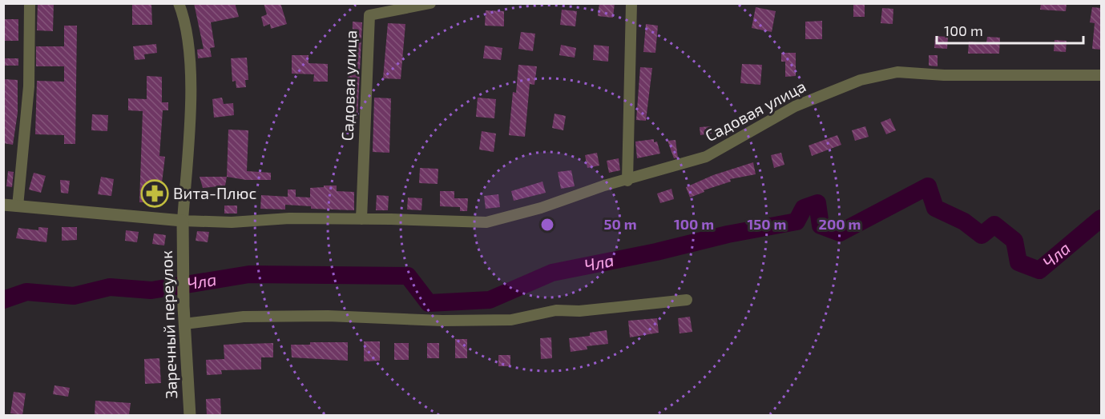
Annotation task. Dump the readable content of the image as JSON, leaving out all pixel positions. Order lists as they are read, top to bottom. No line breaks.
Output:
{"streets":{"street":["Садовая улица","Заречный переулок"]},"crossings":[["Садовая улица","Заречный переулок"]],"water":["Чла"],"places":{"pharmacy":["Вита-Плюс"]},"scale_bar":"100 m","rings":["50 m","100 m","150 m","200 m"]}
